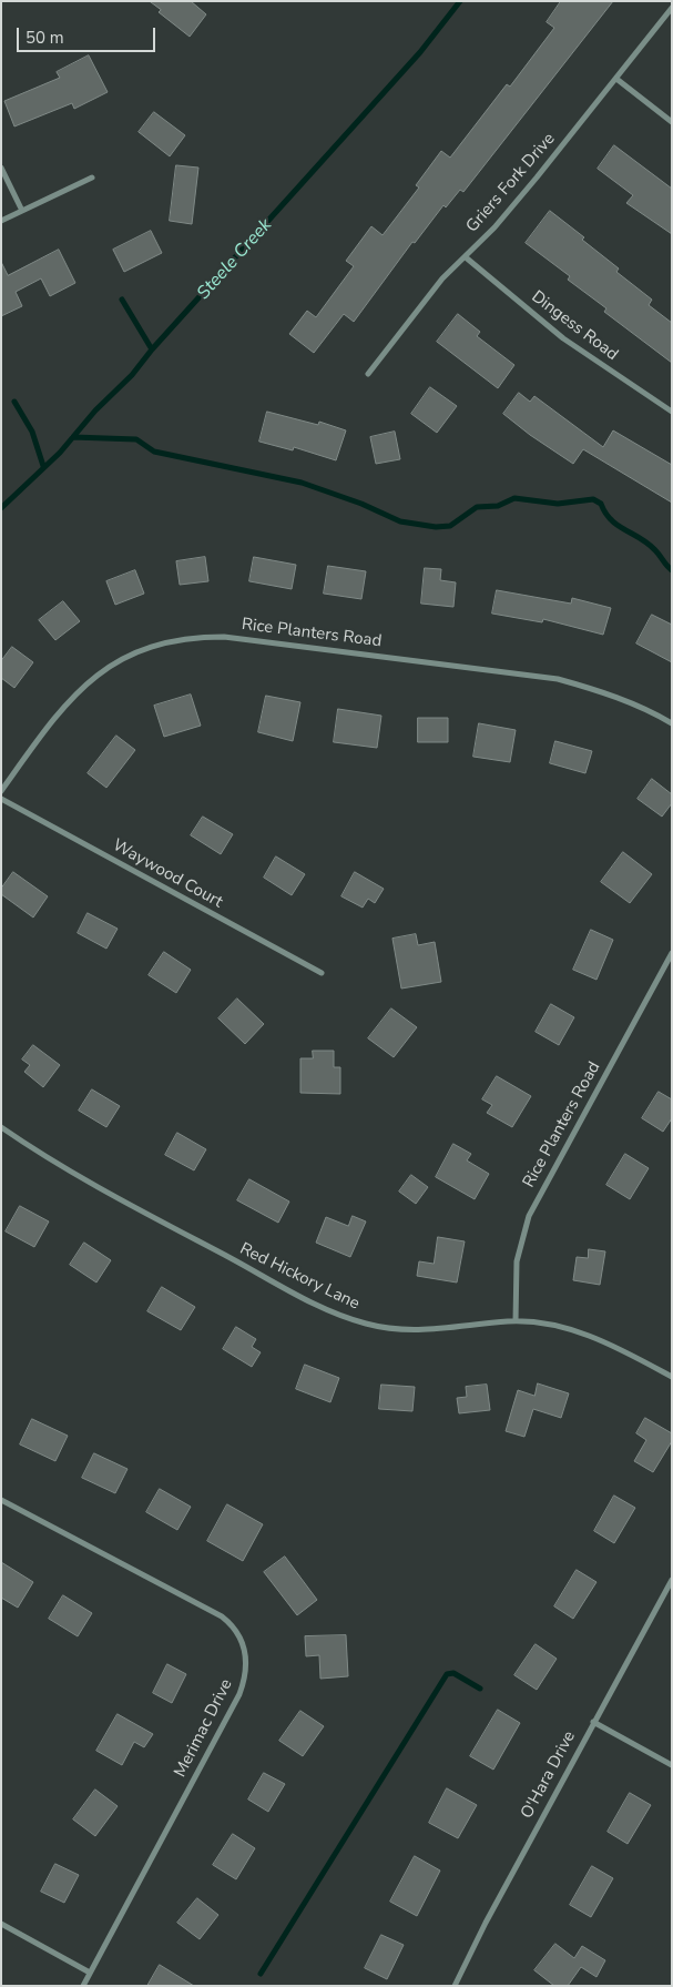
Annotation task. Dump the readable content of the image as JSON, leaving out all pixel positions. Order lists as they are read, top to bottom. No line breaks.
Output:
{"streets":{"street":["Griers Fork Drive","Dingess Road","Rice Planters Road","Waywood Court","Red Hickory Lane","Merimac Drive","O'Hara Drive"]},"crossings":[["Griers Fork Drive","Dingess Road"],["Rice Planters Road","Red Hickory Lane"]],"water":["Steele Creek"],"scale_bar":"50 m"}
